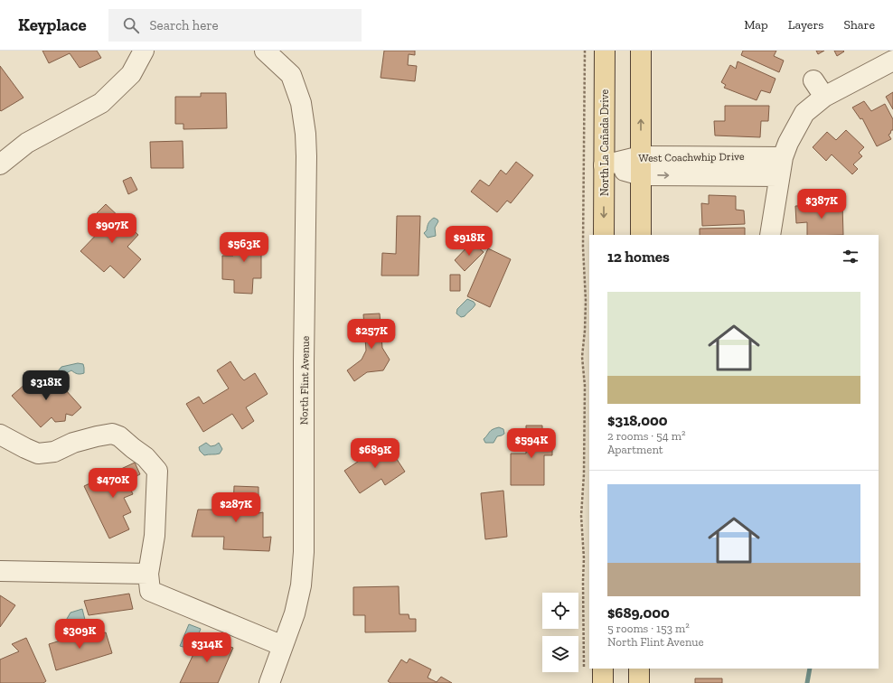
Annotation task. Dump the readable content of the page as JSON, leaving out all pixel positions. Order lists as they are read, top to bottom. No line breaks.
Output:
{"streets":{"main road":["North La Cañada Drive"],"street":["West Coachwhip Drive","North Flint Avenue"]},"crossings":[["North La Cañada Drive","West Coachwhip Drive"]],"page":{"header":"Keyplace","search":"Search here","nav":["Map","Layers","Share"],"price":["$387K","$907K","$918K","$563K","$257K","$318K","$594K","$689K","$470K","$287K","$309K","$314K"],"heading":"12 homes","list":[{"name":"$318,000","note":"2 rooms · 54 m² · Apartment"},{"name":"$689,000","note":"5 rooms · 153 m² · North Flint Avenue"}]}}
